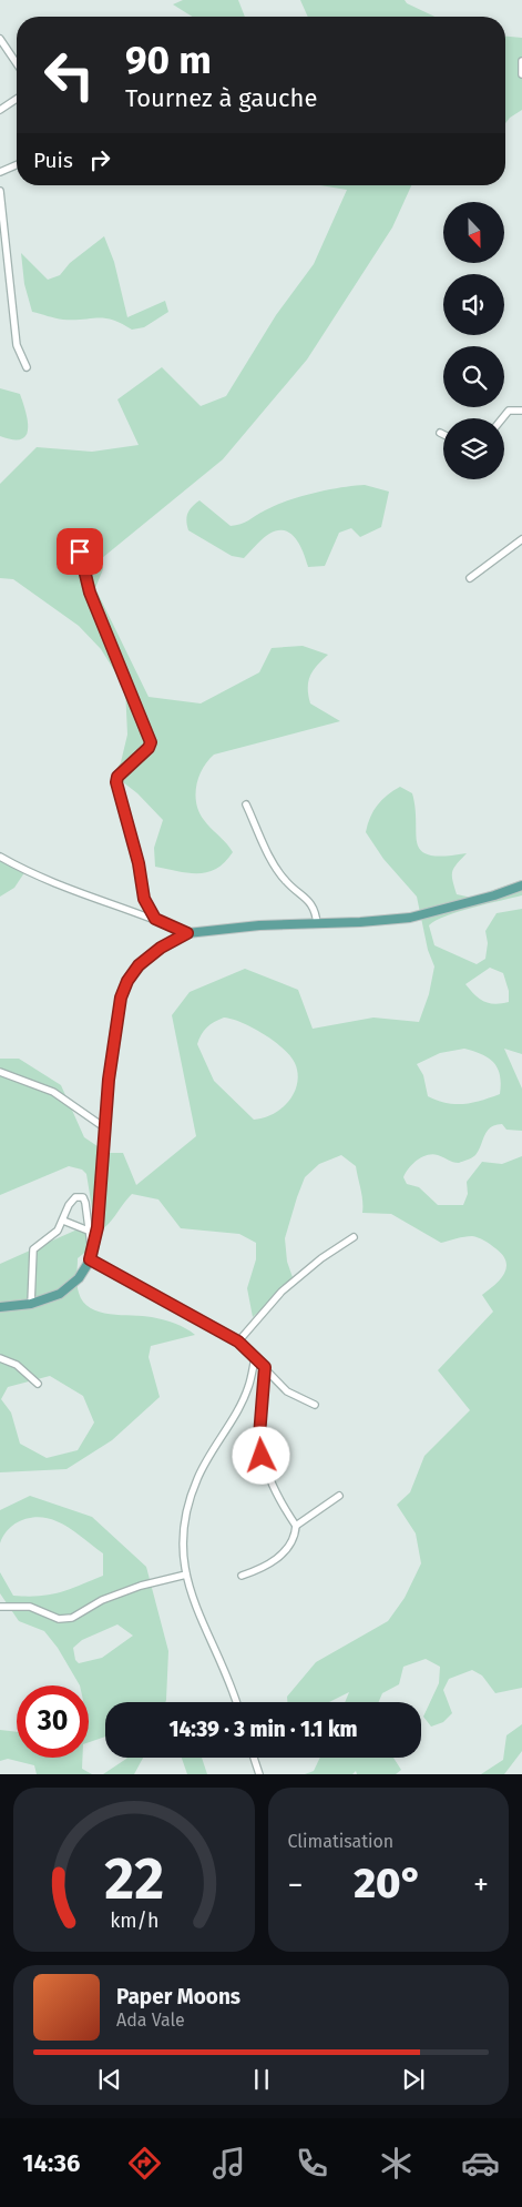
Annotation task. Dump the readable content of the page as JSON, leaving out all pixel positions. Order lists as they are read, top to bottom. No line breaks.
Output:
{"north":"bottom","page":{"turn":["90 m","Tournez à gauche"],"then":"Puis","limit":"30","trip":"14:39 · 3 min · 1.1 km","tile":"Climatisation","heat":["−","20°","+"],"song":["Paper Moons","Ada Vale"],"tabs":"14:36","gauge":["22","km/h"]}}
